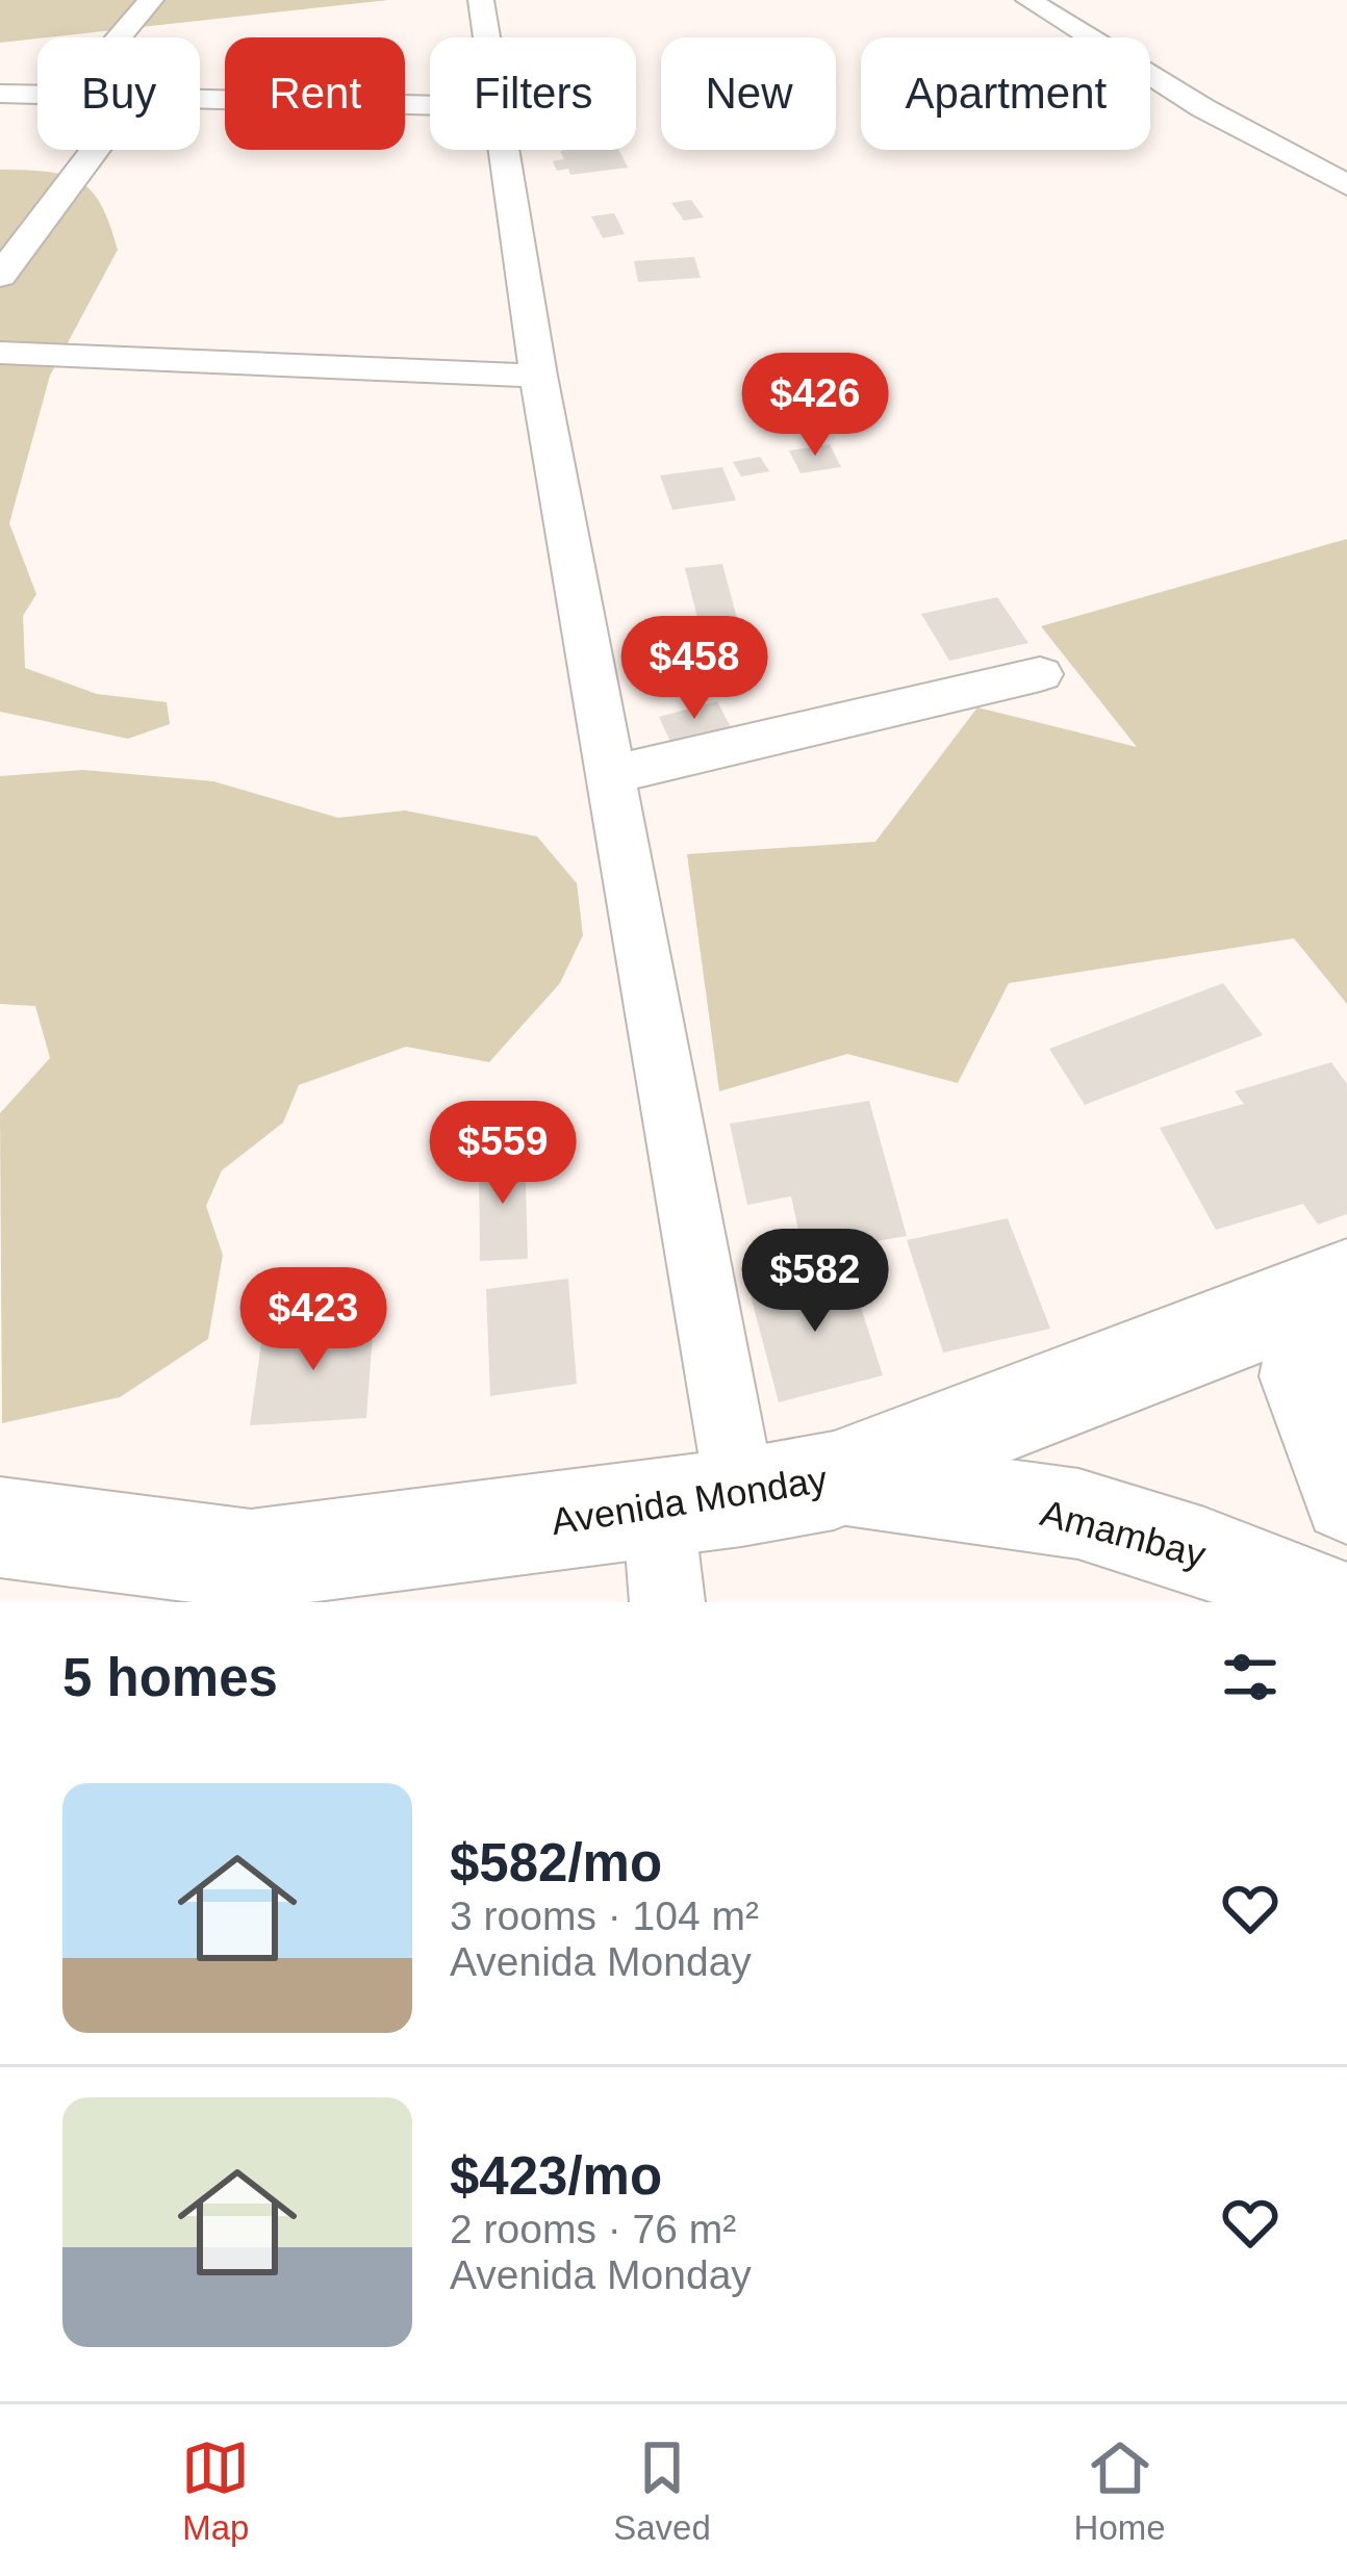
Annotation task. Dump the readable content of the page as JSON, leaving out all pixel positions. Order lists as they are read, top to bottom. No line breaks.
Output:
{"streets":{"main road":["Avenida Monday"],"street":["Amambay"]},"crossings":[["Avenida Monday","Amambay"]],"page":{"chip":["Buy","Rent","Filters","New","Apartment"],"price":["$426","$458","$559","$582","$423"],"heading":"5 homes","list":[{"name":"$582/mo","note":"3 rooms · 104 m² · Avenida Monday"},{"name":"$423/mo","note":"2 rooms · 76 m² · Avenida Monday"}],"tabs":["Map","Saved","Home"]}}
